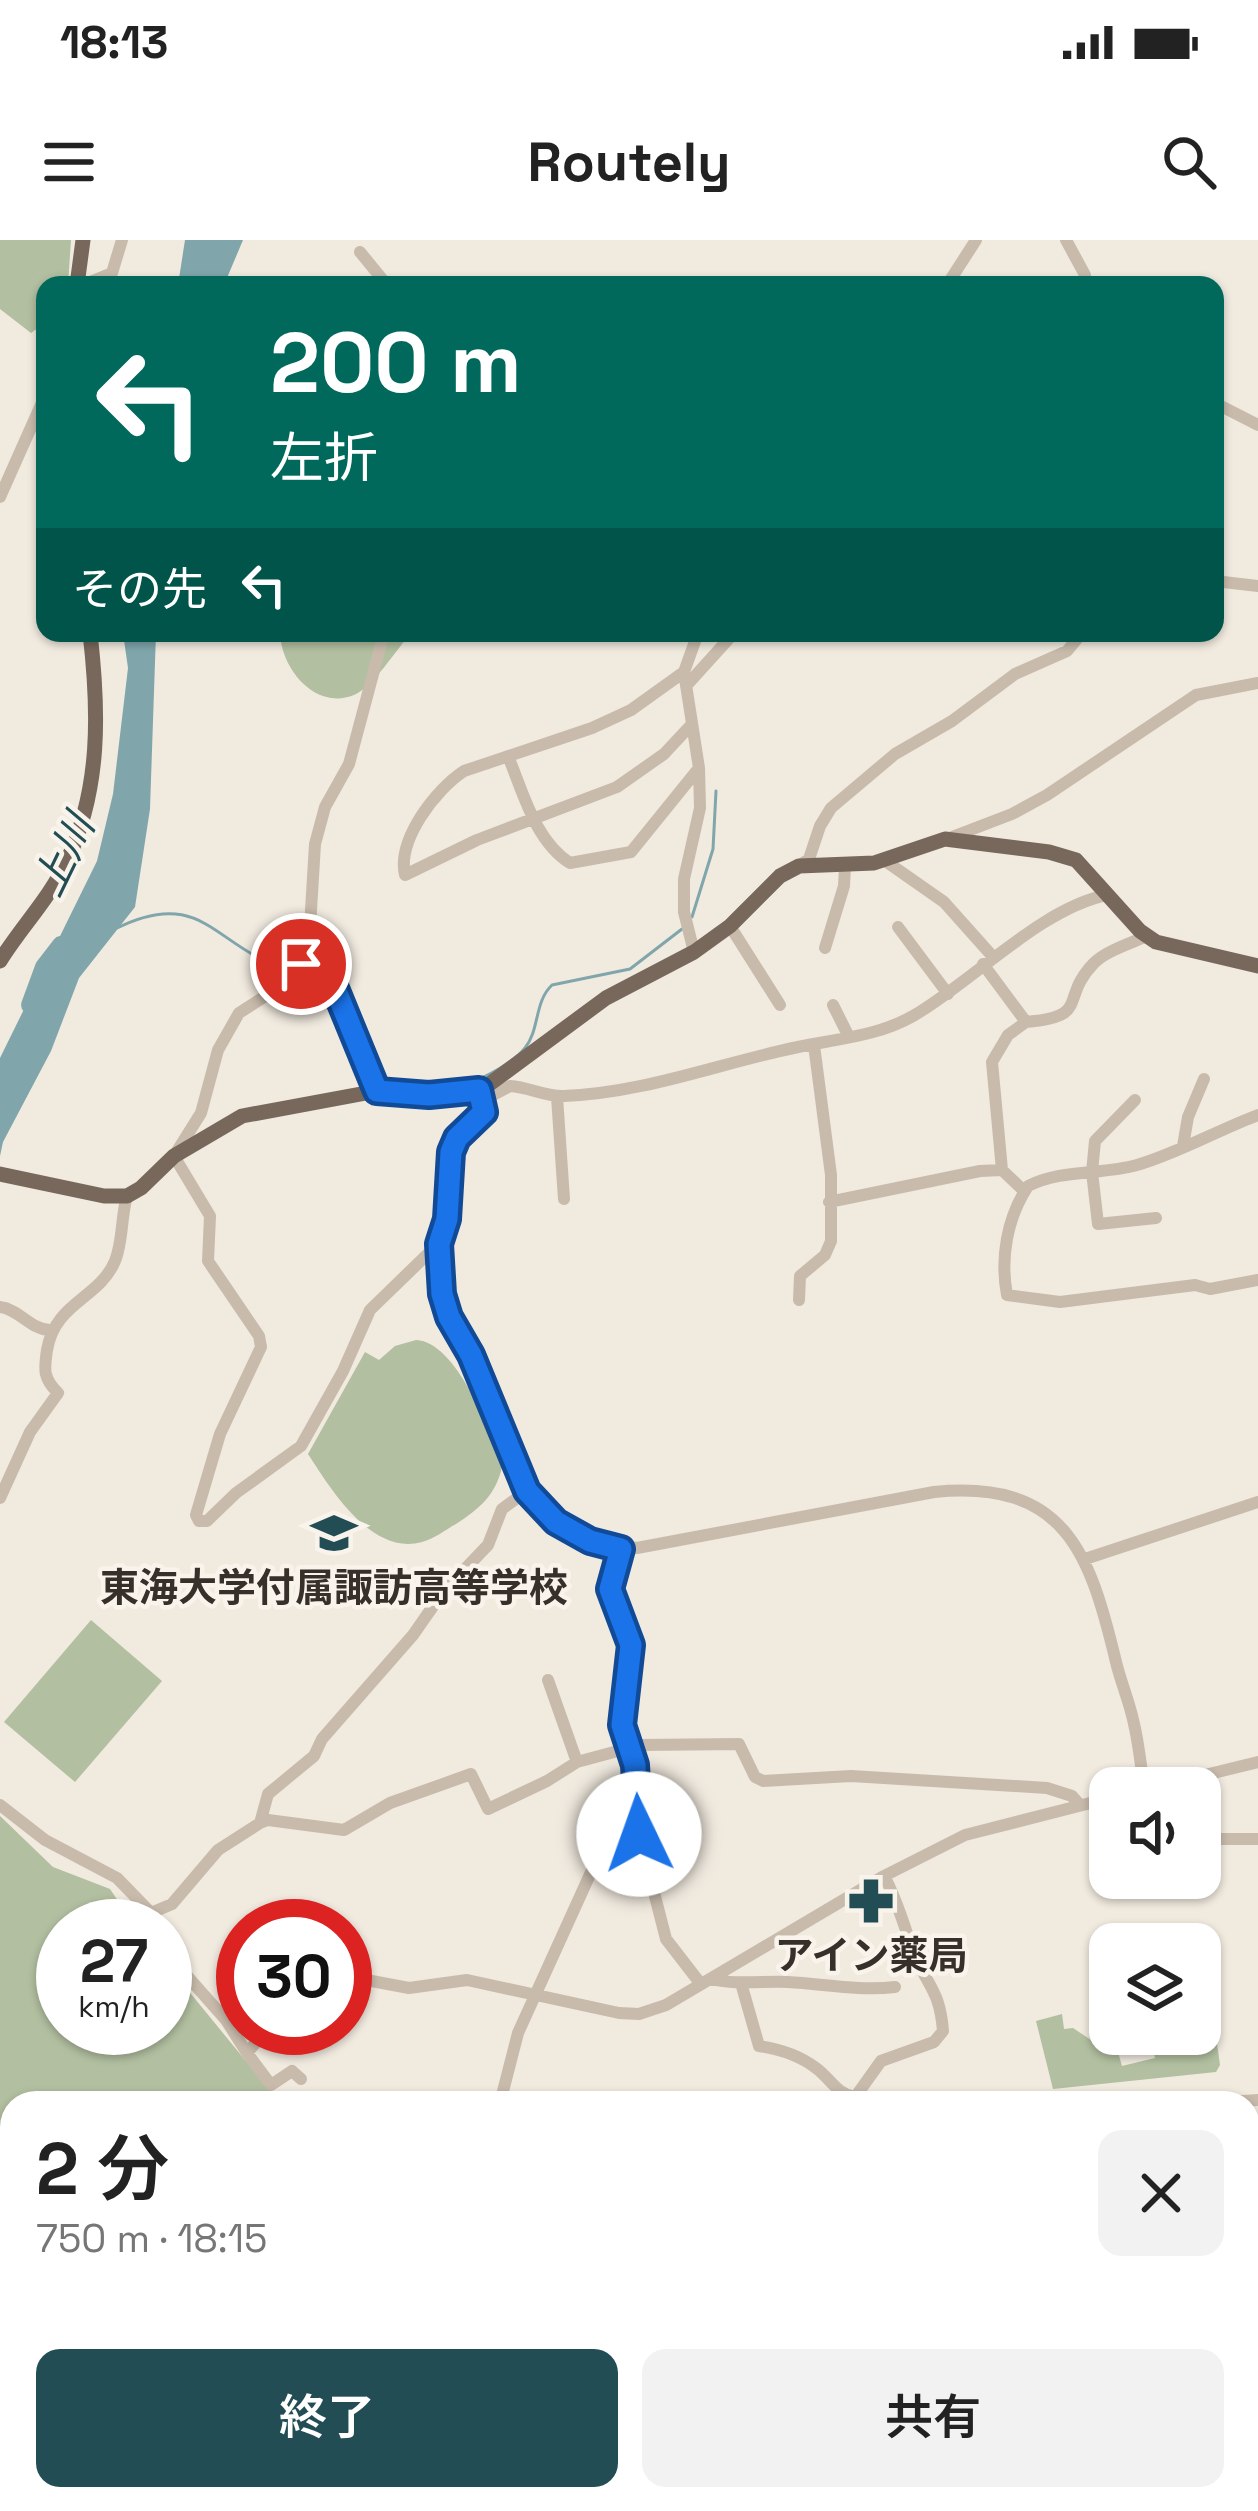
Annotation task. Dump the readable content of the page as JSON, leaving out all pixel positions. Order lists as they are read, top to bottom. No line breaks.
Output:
{"water":["上川"],"places":{"school or university":["東海大学付属諏訪高等学校"],"pharmacy":["アイン薬局"]},"page":{"status":"18:13","header":"Routely","turn":["200 m","左折"],"then":"その先","speed":"27 km/h","limit":"30","heading":["2 分","750 m · 18:15"],"buttons":["終了","共有"]}}
